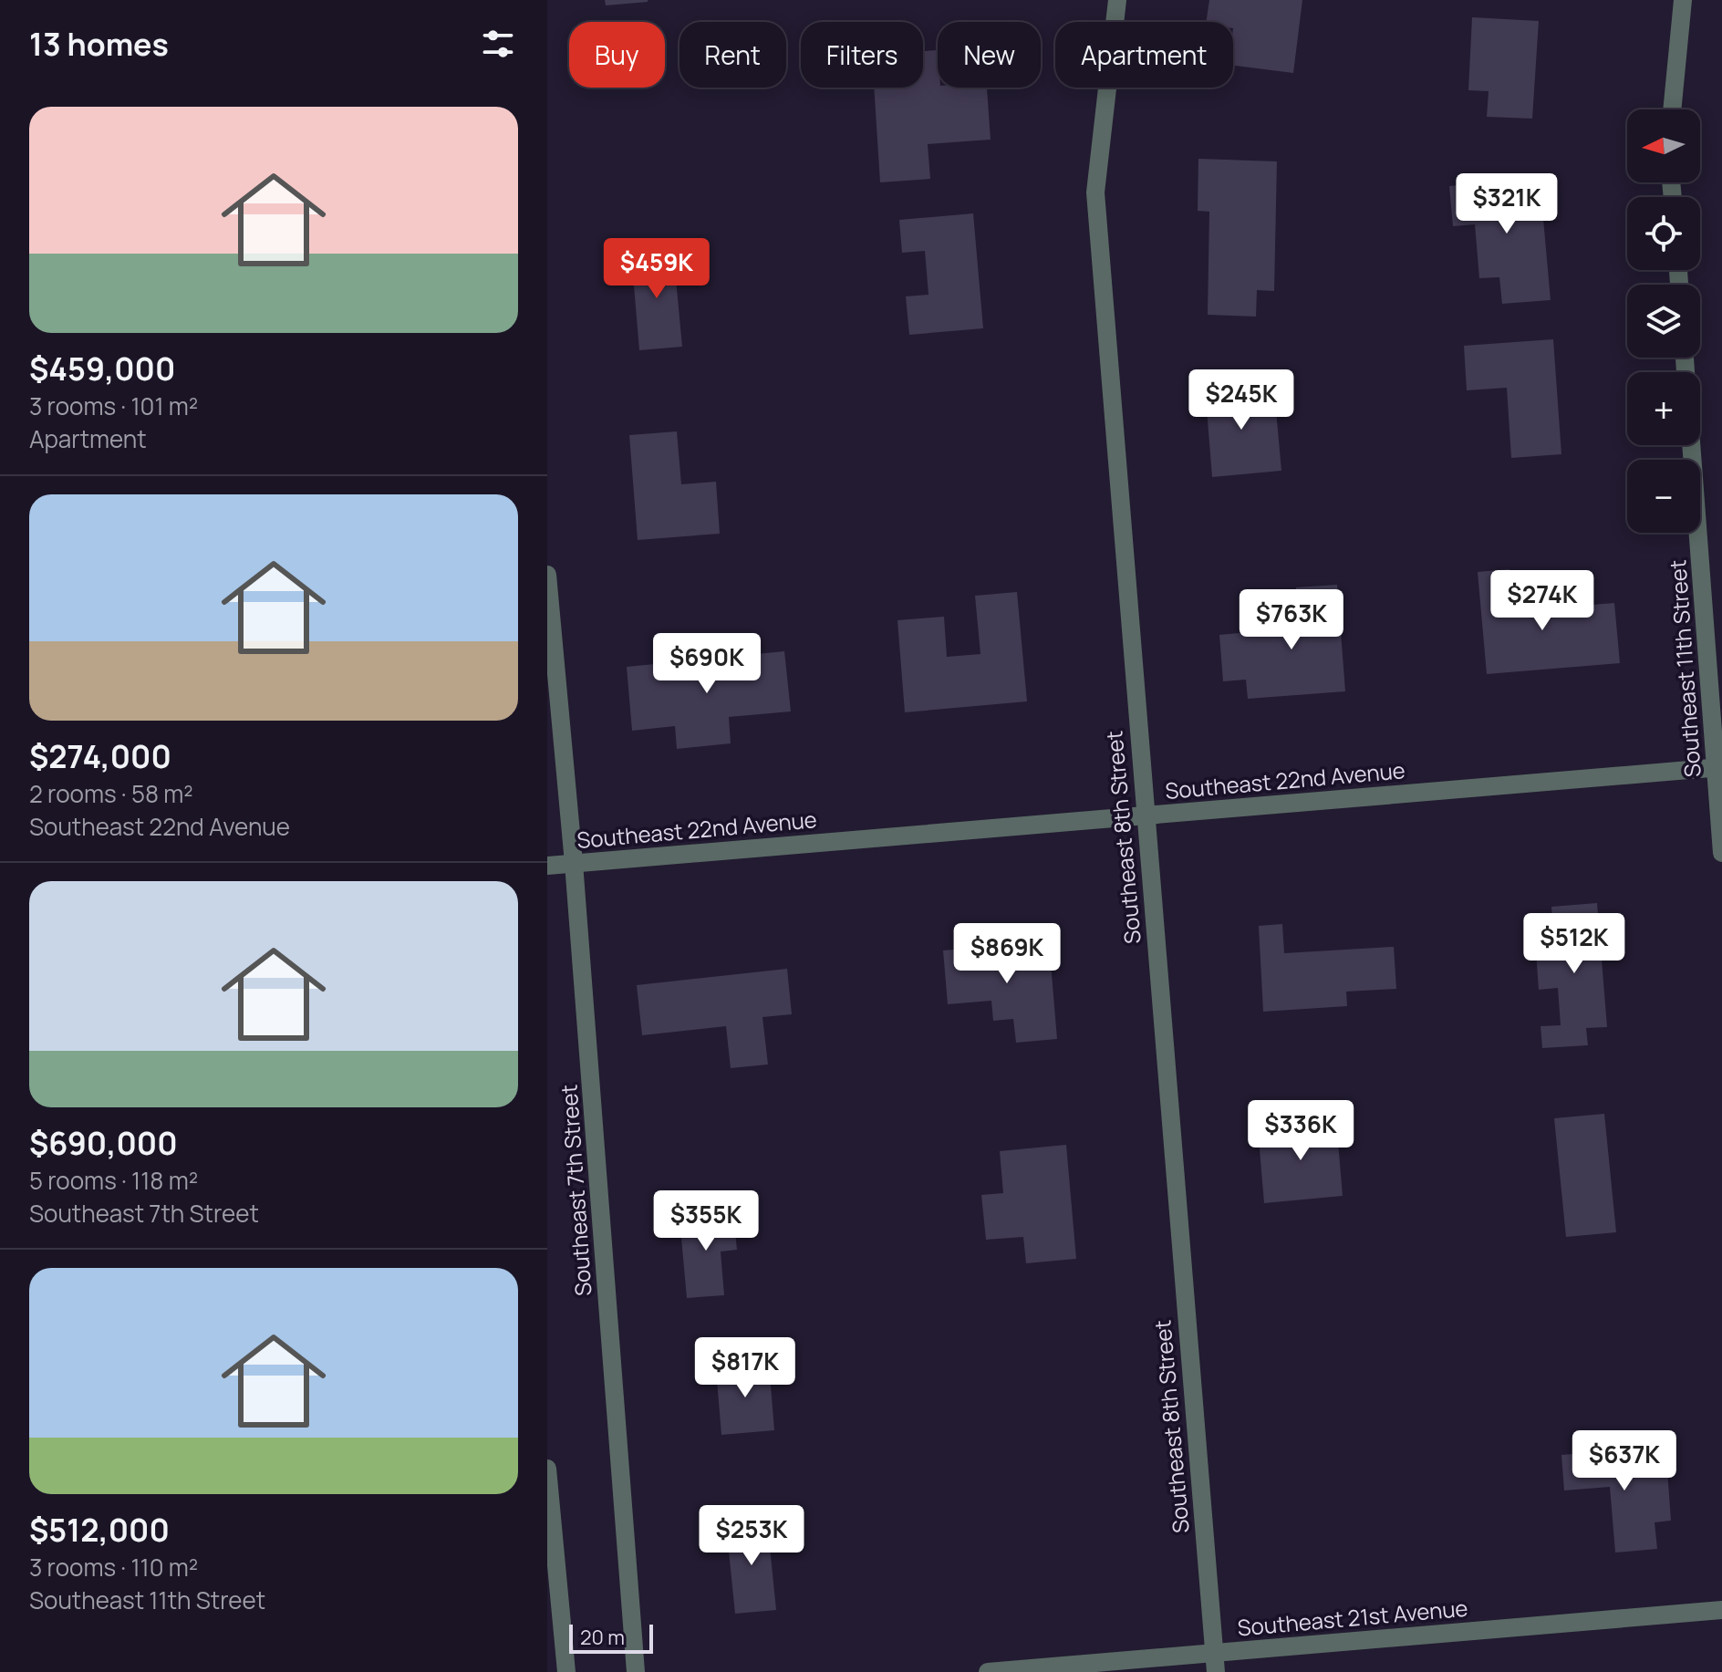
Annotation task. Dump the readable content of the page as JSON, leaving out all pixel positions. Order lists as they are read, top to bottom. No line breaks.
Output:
{"streets":{"street":["Southeast 11th Street","Southeast 22nd Avenue","Southeast 8th Street","Southeast 7th Street","Southeast 21st Avenue"]},"crossings":[["Southeast 11th Street","Southeast 22nd Avenue"],["Southeast 22nd Avenue","Southeast 8th Street"],["Southeast 22nd Avenue","Southeast 7th Street"],["Southeast 8th Street","Southeast 21st Avenue"]],"scale_bar":"20 m","north":"left","page":{"heading":"13 homes","chip":["Buy","Rent","Filters","New","Apartment"],"list":[{"name":"$459,000","note":"3 rooms · 101 m² · Apartment"},{"name":"$274,000","note":"2 rooms · 58 m² · Southeast 22nd Avenue"},{"name":"$690,000","note":"5 rooms · 118 m² · Southeast 7th Street"},{"name":"$512,000","note":"3 rooms · 110 m² · Southeast 11th Street"}],"map_buttons":["+","−"],"price":["$321K","$459K","$245K","$274K","$763K","$690K","$512K","$869K","$336K","$355K","$817K","$637K","$253K"],"scale":"20 m"}}
